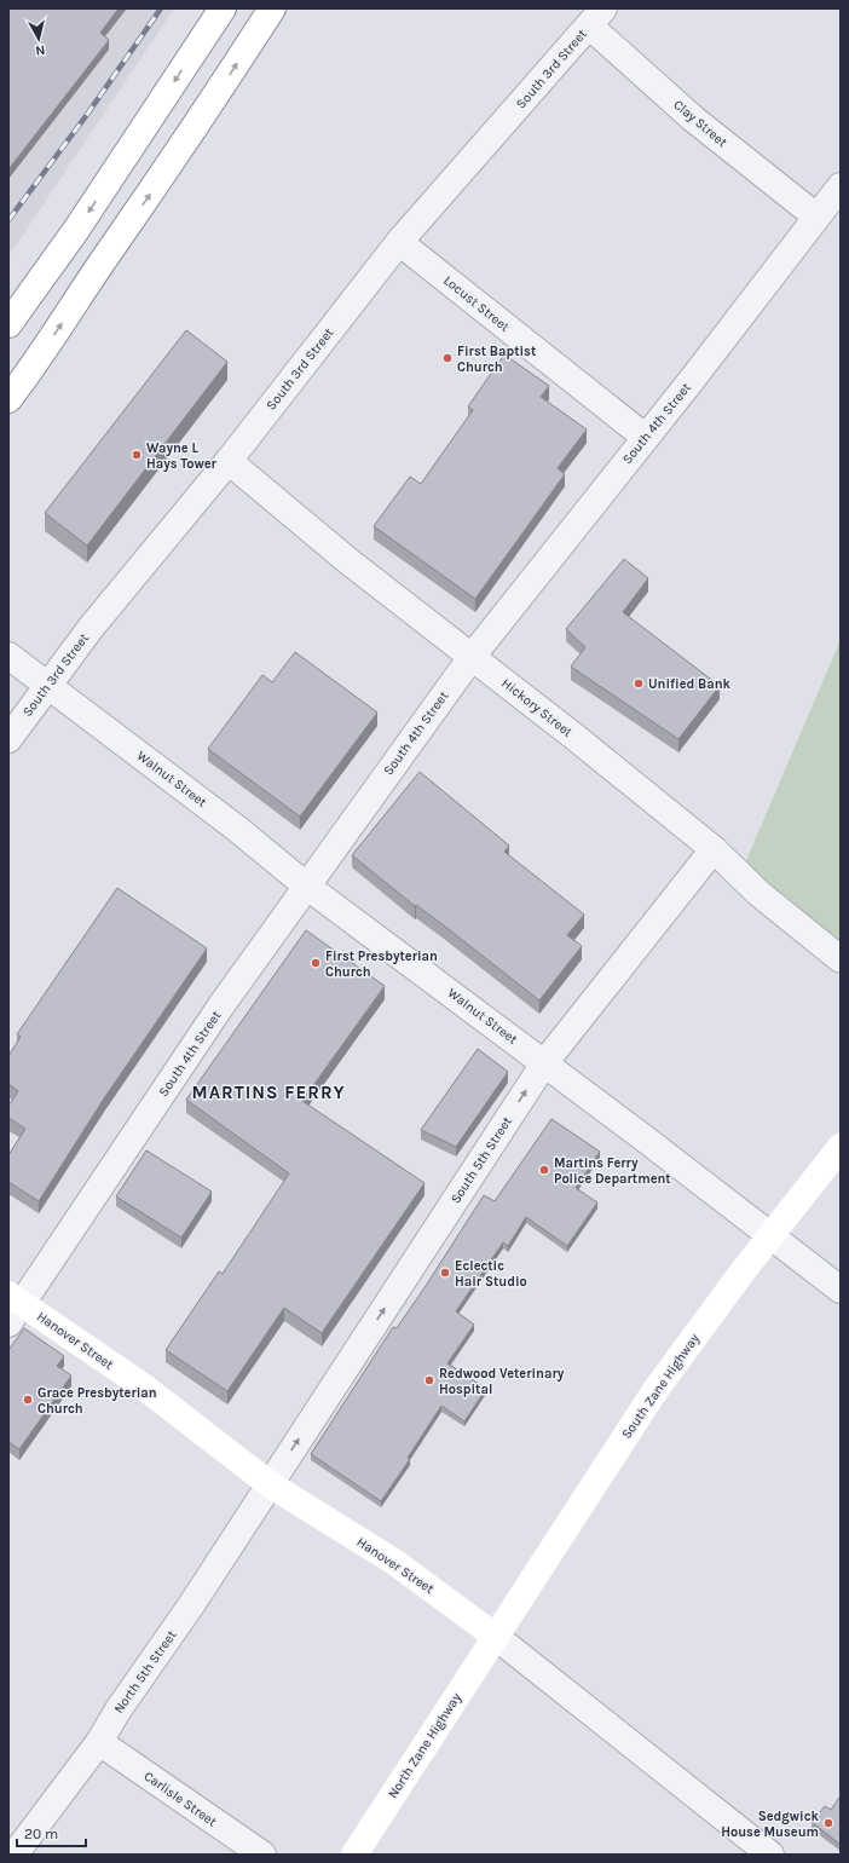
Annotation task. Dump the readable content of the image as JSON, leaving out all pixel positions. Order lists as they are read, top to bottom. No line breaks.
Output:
{"streets":{"main road":["Hanover Street","South Zane Highway","North Zane Highway"],"street":["South 3rd Street","Clay Street","Locust Street","South 4th Street","Hickory Street","Walnut Street","South 5th Street","North 5th Street","Carlisle Street"]},"crossings":[["South 3rd Street","Clay Street"],["South 3rd Street","Locust Street"],["South 3rd Street","Hickory Street"],["South 3rd Street","Walnut Street"],["Clay Street","South 4th Street"],["Locust Street","South 4th Street"],["South 4th Street","Hickory Street"],["South 4th Street","Walnut Street"],["South 4th Street","Hanover Street"],["Hickory Street","South 5th Street"],["Walnut Street","South 5th Street"],["Walnut Street","South Zane Highway"],["South 5th Street","Hanover Street"],["South 5th Street","North 5th Street"],["Hanover Street","South Zane Highway"],["Hanover Street","North 5th Street"],["Hanover Street","North Zane Highway"],["South Zane Highway","North Zane Highway"],["North 5th Street","Carlisle Street"]],"one_way":["South 5th Street"],"districts":["MARTINS FERRY"],"places":["First Baptist Church","Wayne L Hays Tower","Unified Bank","First Presbyterian Church","Martins Ferry Police Department","Eclectic Hair Studio","Redwood Veterinary Hospital","Grace Presbyterian Church","Sedgwick House Museum"],"scale_bar":"20 m","north":"bottom"}
